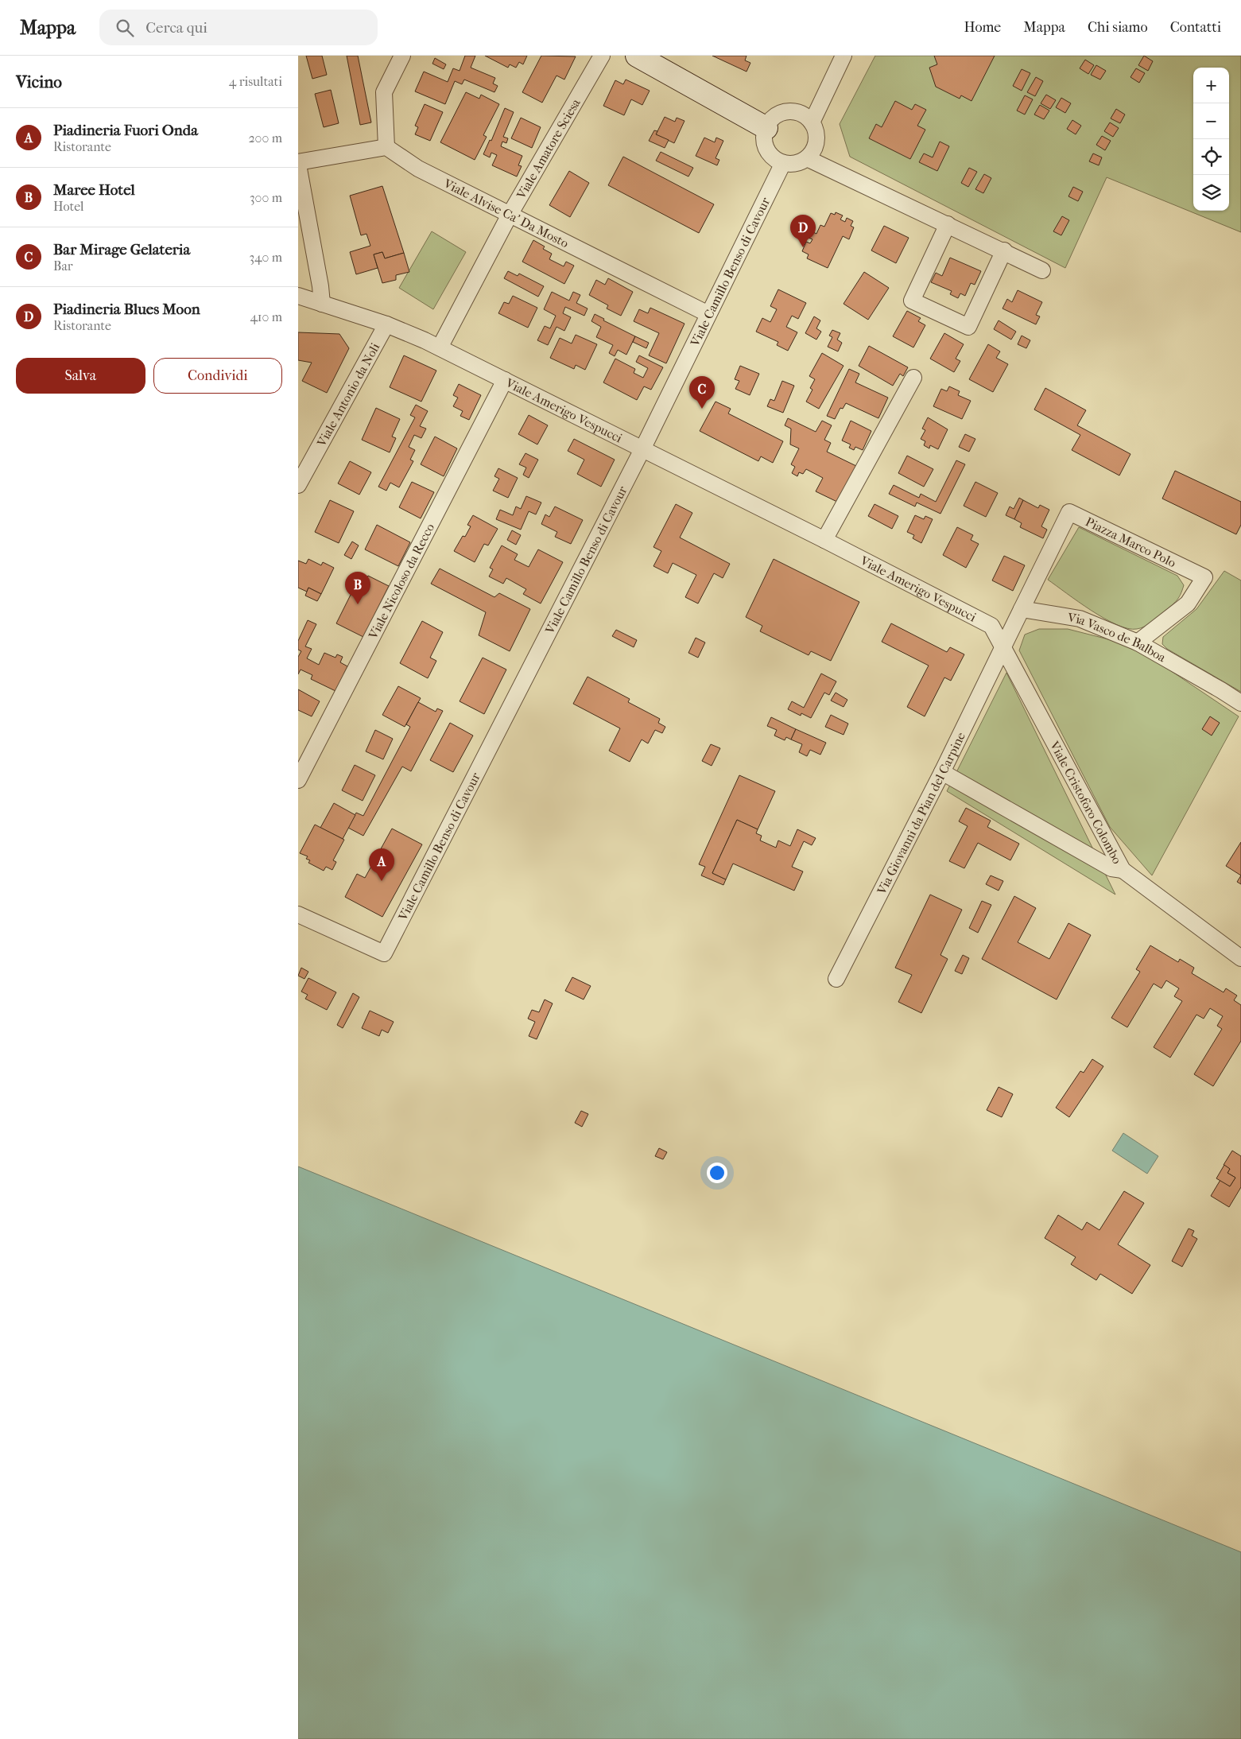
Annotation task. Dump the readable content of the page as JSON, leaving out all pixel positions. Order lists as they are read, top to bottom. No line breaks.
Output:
{"streets":{"street":["Viale Amatore Sciesa","Viale Alvise Ca' Da Mosto","Viale Camillo Benso di Cavour","Viale Antonio da Noli","Viale Amerigo Vespucci","Piazza Marco Polo","Viale Nicoloso da Recco","Via Vasco de Balboa","Viale Cristoforo Colombo","Via Giovanni da Pian del Carpine"]},"crossings":[["Viale Amatore Sciesa","Viale Alvise Ca' Da Mosto"],["Viale Amatore Sciesa","Viale Amerigo Vespucci"],["Viale Alvise Ca' Da Mosto","Viale Camillo Benso di Cavour"],["Viale Camillo Benso di Cavour","Viale Amerigo Vespucci"],["Viale Antonio da Noli","Viale Amerigo Vespucci"],["Viale Amerigo Vespucci","Viale Nicoloso da Recco"],["Viale Amerigo Vespucci","Viale Cristoforo Colombo"],["Viale Amerigo Vespucci","Via Giovanni da Pian del Carpine"],["Piazza Marco Polo","Via Vasco de Balboa"],["Viale Cristoforo Colombo","Via Giovanni da Pian del Carpine"]],"page":{"header":"Mappa","search":"Cerca qui","nav":["Home","Mappa","Chi siamo","Contatti"],"heading":["Vicino","4 risultati"],"map_buttons":["+","−"],"list":[{"mark":"A","name":"Piadineria Fuori Onda","note":"Ristorante","value":"200 m"},{"mark":"B","name":"Maree Hotel","note":"Hotel","value":"300 m"},{"mark":"C","name":"Bar Mirage Gelateria","note":"Bar","value":"340 m"},{"mark":"D","name":"Piadineria Blues Moon","note":"Ristorante","value":"410 m"}],"pins":["D","C","B","A"],"buttons":["Salva","Condividi"]}}
